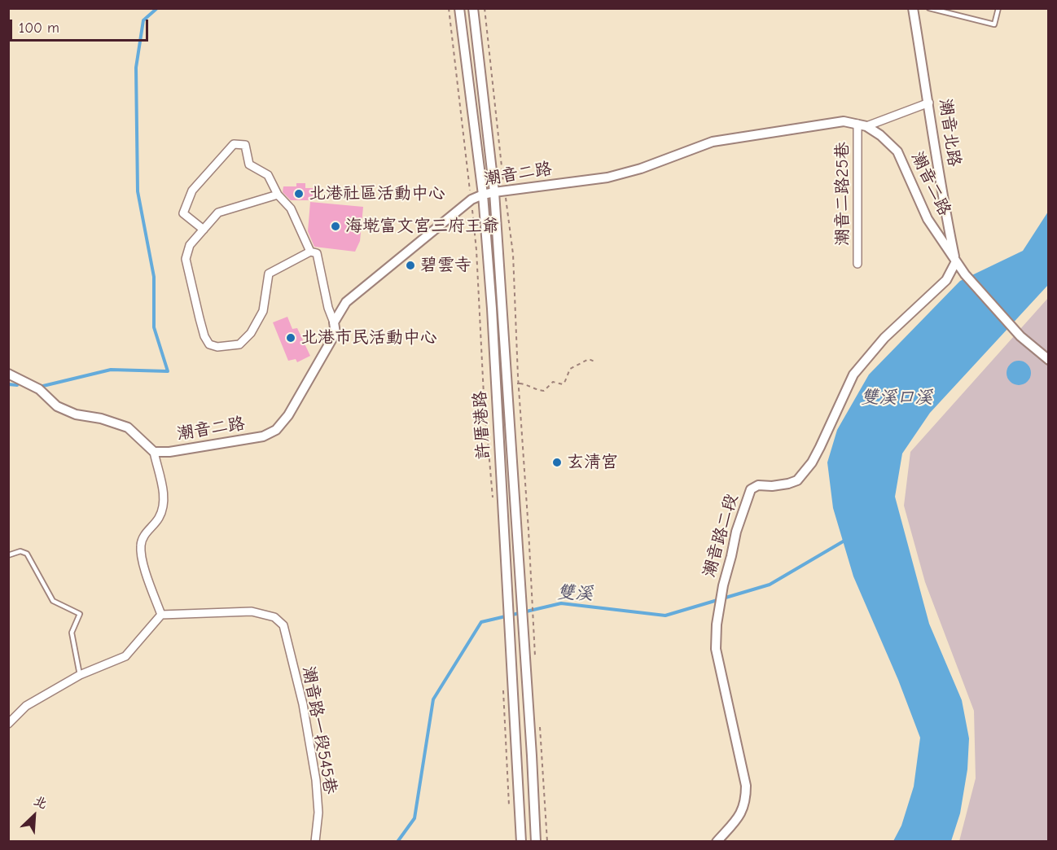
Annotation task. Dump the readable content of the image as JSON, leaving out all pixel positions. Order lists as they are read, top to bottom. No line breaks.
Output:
{"streets":{"street":["潮音北路","潮音二路","潮音二路25巷","許厝港路","潮音路二段","潮音路一段545巷"]},"crossings":[["潮音北路","潮音二路"],["潮音北路","潮音路二段"],["潮音二路","潮音二路25巷"],["潮音二路","許厝港路"],["潮音二路","潮音路二段"]],"water":["雙溪口溪","雙溪"],"places":["北港社區活動中心","海墘富文宮三府王爺","碧雲寺","北港市民活動中心","玄清宮"],"scale_bar":"100 m","north":"top right"}
